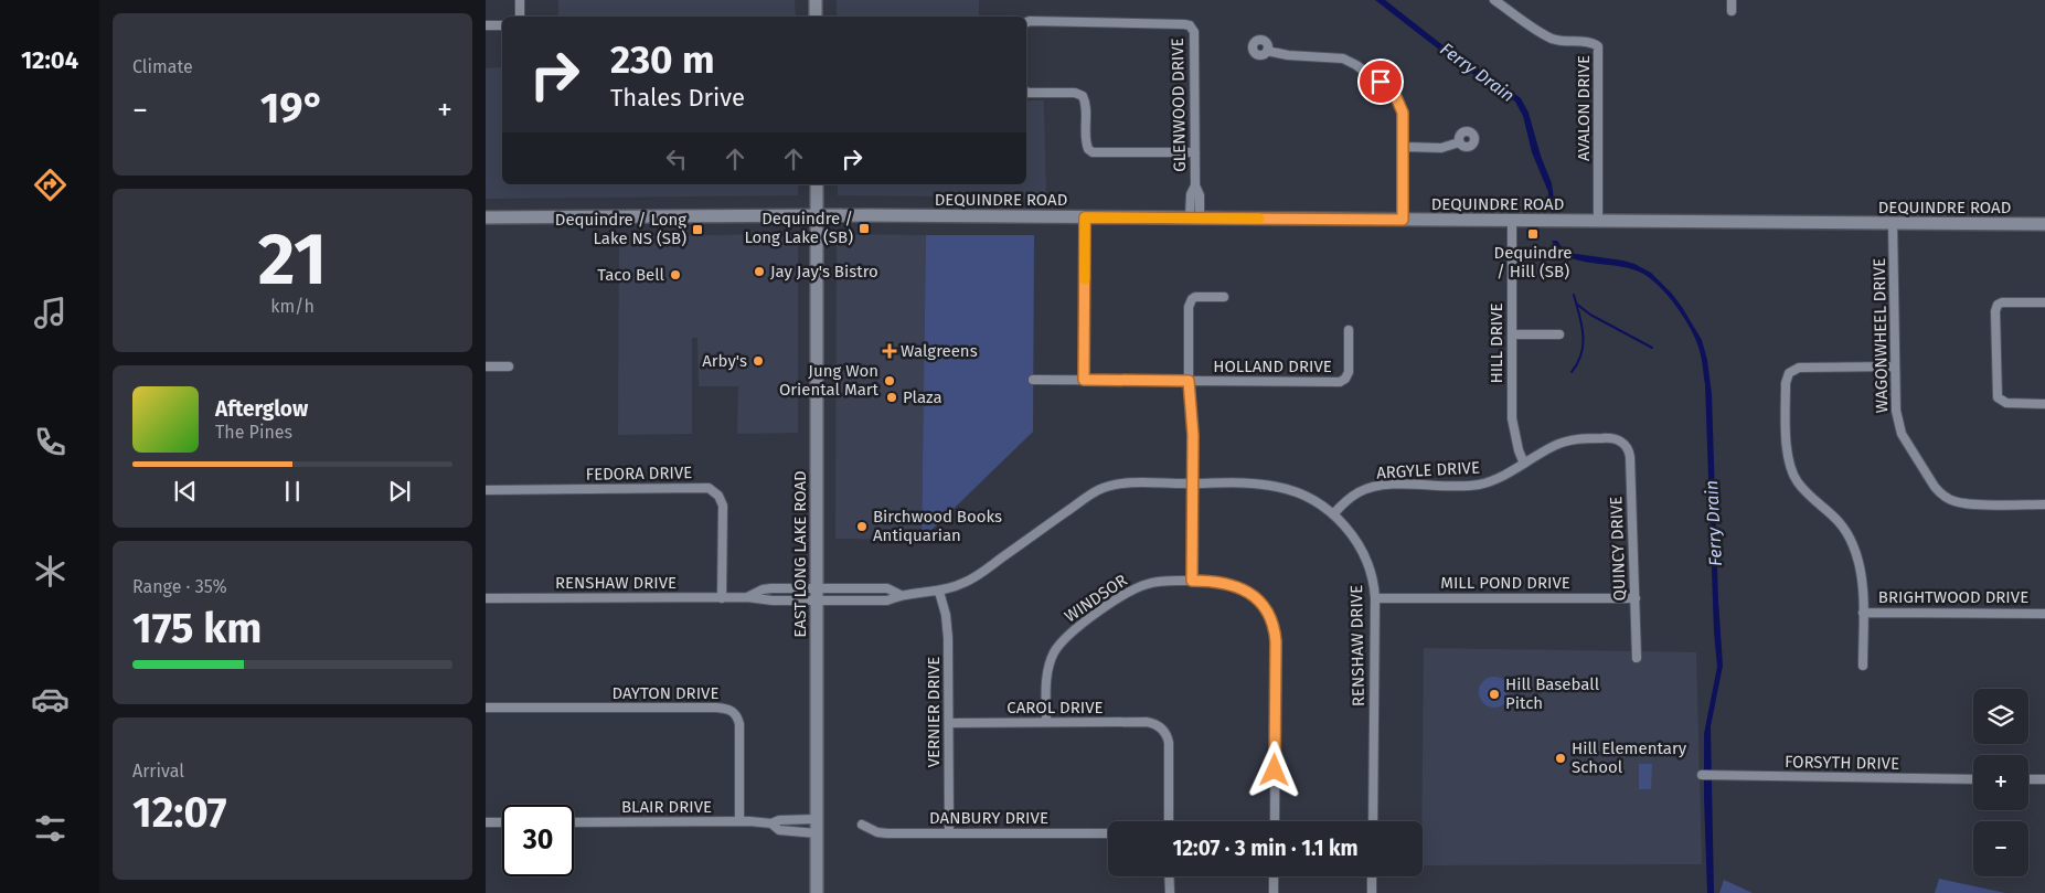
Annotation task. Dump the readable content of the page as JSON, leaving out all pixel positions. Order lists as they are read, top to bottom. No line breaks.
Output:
{"streets":{"main road":["DEQUINDRE ROAD","EAST LONG LAKE ROAD"],"street":["GLENWOOD DRIVE","AVALON DRIVE","WAGONWHEEL DRIVE","HILL DRIVE","HOLLAND DRIVE","ARGYLE DRIVE","FEDORA DRIVE","QUINCY DRIVE","RENSHAW DRIVE","MILL POND DRIVE","BRIGHTWOOD DRIVE","WINDSOR","DAYTON DRIVE","CAROL DRIVE","VERNIER DRIVE","FORSYTH DRIVE","BLAIR DRIVE","DANBURY DRIVE"]},"crossings":[["GLENWOOD DRIVE","DEQUINDRE ROAD"],["AVALON DRIVE","DEQUINDRE ROAD"],["DEQUINDRE ROAD","WAGONWHEEL DRIVE"],["DEQUINDRE ROAD","HILL DRIVE"],["DEQUINDRE ROAD","EAST LONG LAKE ROAD"],["HILL DRIVE","ARGYLE DRIVE"],["ARGYLE DRIVE","QUINCY DRIVE"],["ARGYLE DRIVE","RENSHAW DRIVE"],["FEDORA DRIVE","RENSHAW DRIVE"],["QUINCY DRIVE","MILL POND DRIVE"],["EAST LONG LAKE ROAD","RENSHAW DRIVE"],["EAST LONG LAKE ROAD","BLAIR DRIVE"],["RENSHAW DRIVE","MILL POND DRIVE"],["RENSHAW DRIVE","VERNIER DRIVE"],["WINDSOR","CAROL DRIVE"],["DAYTON DRIVE","BLAIR DRIVE"],["CAROL DRIVE","VERNIER DRIVE"],["VERNIER DRIVE","DANBURY DRIVE"]],"water":["Ferry Drain"],"places":{"transit":["Dequindre / Long Lake (SB)","Dequindre / Long Lake NS (SB)","Dequindre / Hill (SB)"],"other":["Jay Jay's Bistro","Taco Bell","Arby's","Jung Won Oriental Mart","Plaza","Birchwood Books Antiquarian","Hill Baseball Pitch","Hill Elementary School"],"health":["Walgreens"]},"page":{"tabs":"12:04","tile":["Climate",["21","km/h"],["Range · 35%","175 km"],["Arrival","12:07"]],"turn":["230 m","Thales Drive"],"heat":["−","19°","+"],"song":["Afterglow","The Pines"],"map_buttons":["+","−"],"limit":"30","trip":"12:07 · 3 min · 1.1 km"}}
